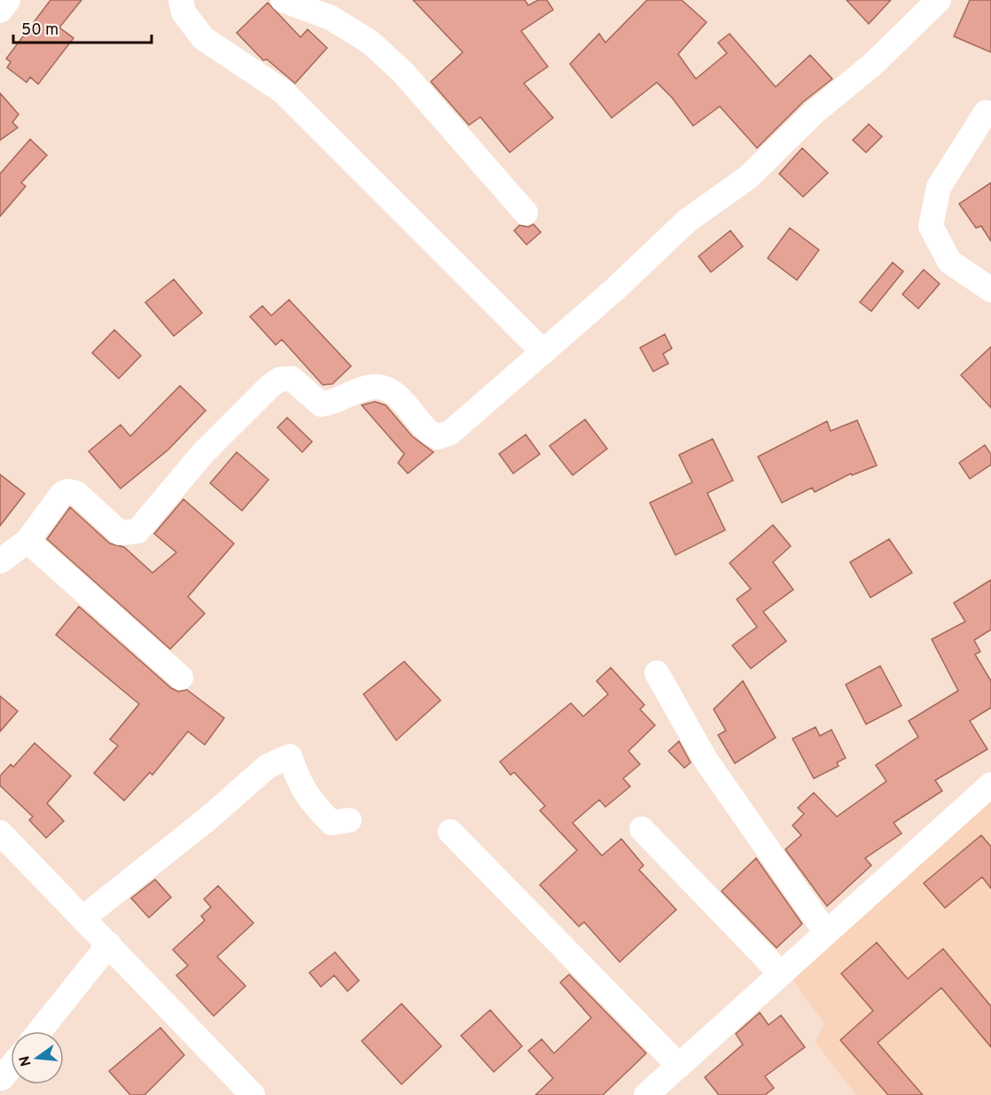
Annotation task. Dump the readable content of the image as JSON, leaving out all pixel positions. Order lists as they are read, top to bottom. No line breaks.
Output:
{"scale_bar":"50 m","north":"left"}
